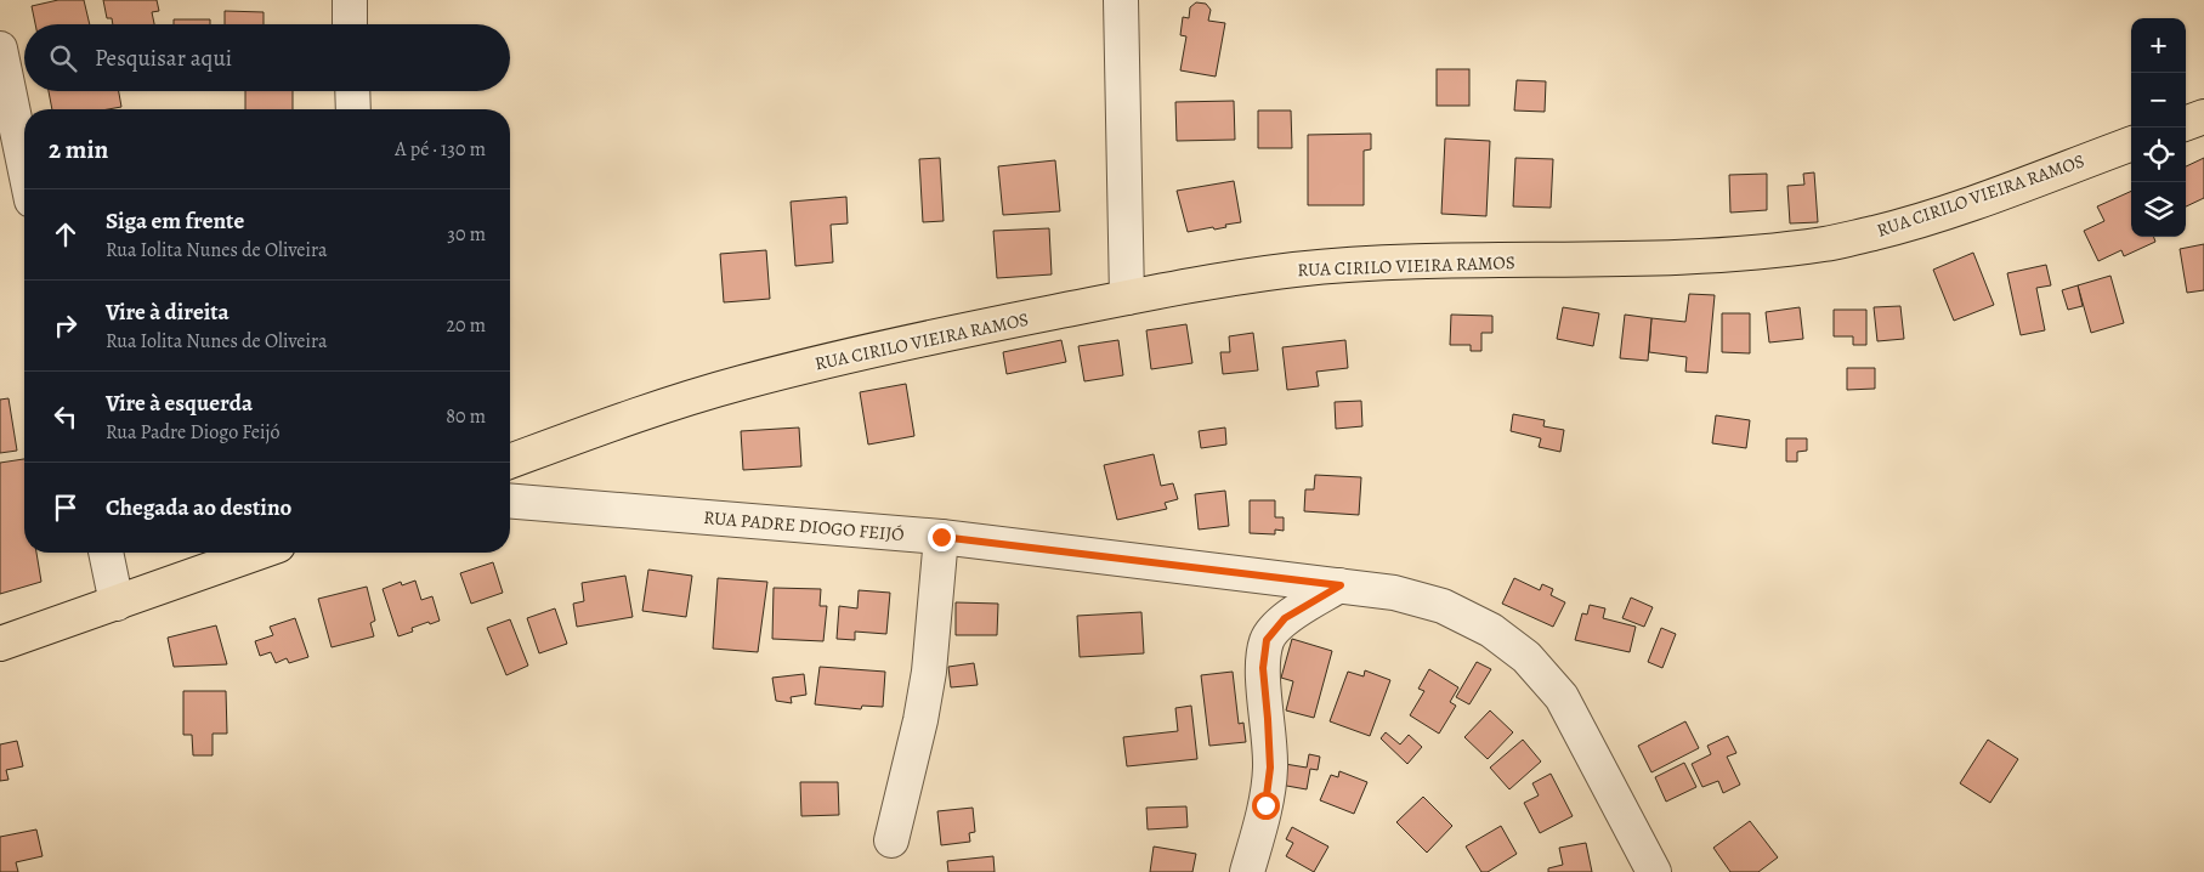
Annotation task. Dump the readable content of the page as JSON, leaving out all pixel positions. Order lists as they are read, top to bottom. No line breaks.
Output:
{"streets":{"main road":["RUA CIRILO VIEIRA RAMOS"],"street":["RUA PADRE DIOGO FEIJÓ"]},"page":{"map_buttons":["+","−"],"search":"Pesquisar aqui","heading":["2 min","A pé · 130 m"],"list":[["Siga em frente","Rua Iolita Nunes de Oliveira","30 m"],["Vire à direita","Rua Iolita Nunes de Oliveira","20 m"],["Vire à esquerda","Rua Padre Diogo Feijó","80 m"],"Chegada ao destino"]}}
